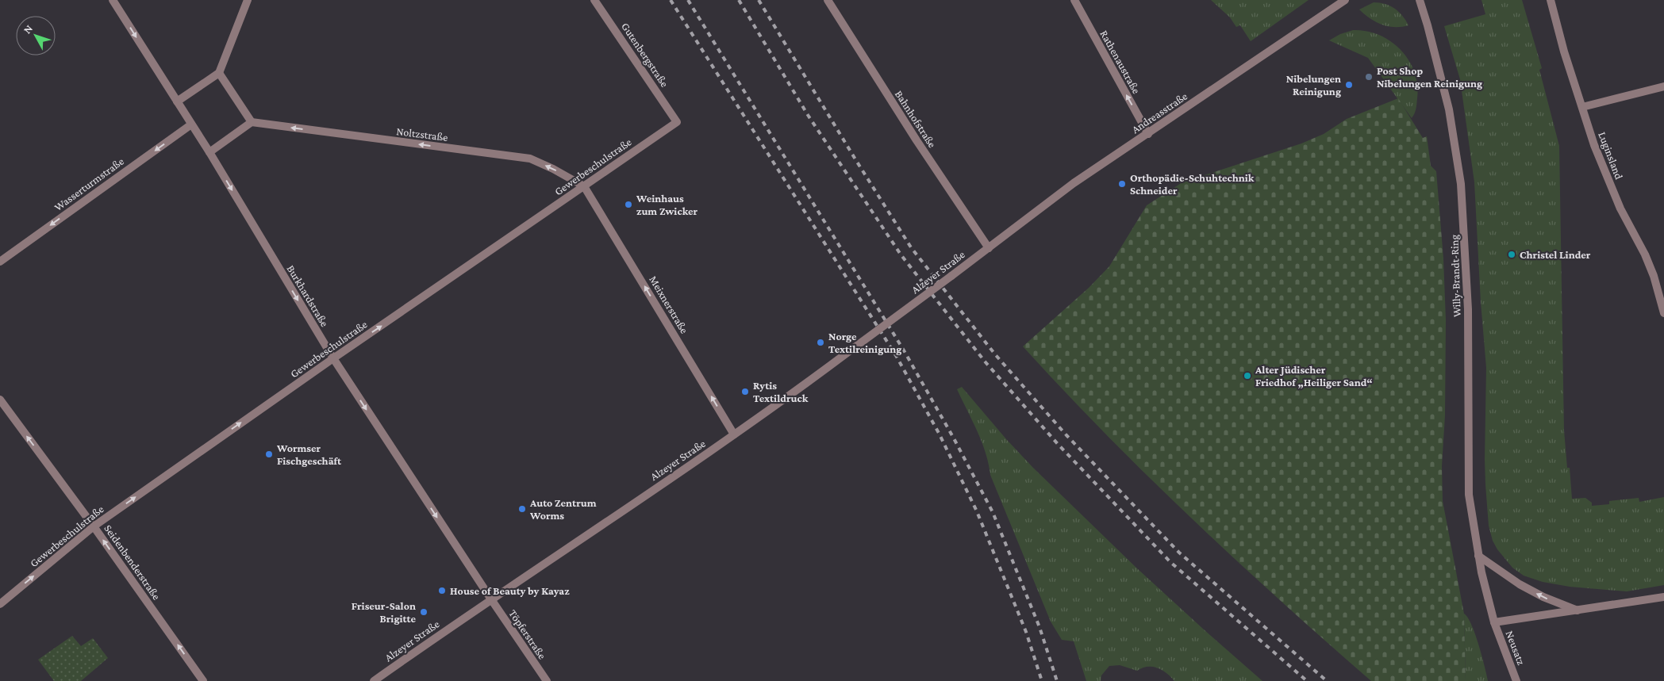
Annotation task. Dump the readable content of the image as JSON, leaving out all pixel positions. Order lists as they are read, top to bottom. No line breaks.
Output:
{"streets":{"street":["Gutenbergstraße","Rathenaustraße","Andreasstraße","Bahnhofstraße","Noltzstraße","Luginsland","Gewerbeschulstraße","Wasserturmstraße","Alzeyer Straße","Willy-Brandt-Ring","Burkhardstraße","Meixnerstraße","Seidenbenderstraße","Töpferstraße","Neusatz"]},"crossings":[["Gutenbergstraße","Gewerbeschulstraße"],["Rathenaustraße","Andreasstraße"],["Andreasstraße","Bahnhofstraße"],["Andreasstraße","Alzeyer Straße"],["Bahnhofstraße","Alzeyer Straße"],["Noltzstraße","Gewerbeschulstraße"],["Noltzstraße","Meixnerstraße"],["Gewerbeschulstraße","Burkhardstraße"],["Gewerbeschulstraße","Meixnerstraße"],["Gewerbeschulstraße","Seidenbenderstraße"],["Wasserturmstraße","Burkhardstraße"],["Alzeyer Straße","Burkhardstraße"],["Alzeyer Straße","Meixnerstraße"],["Alzeyer Straße","Töpferstraße"],["Willy-Brandt-Ring","Neusatz"],["Burkhardstraße","Töpferstraße"]],"one_way":["Rathenaustraße","Noltzstraße","Gewerbeschulstraße","Wasserturmstraße","Burkhardstraße","Meixnerstraße","Seidenbenderstraße"],"places":["Post Shop Nibelungen Reinigung","Nibelungen Reinigung","Orthopädie-Schuhtechnik Schneider","Weinhaus zum Zwicker","Christel Linder","Norge Textilreinigung","Alter Jüdischer Friedhof „Heiliger Sand“","Rytis Textildruck","Wormser Fischgeschäft","Auto Zentrum Worms","House of Beauty by Kayaz","Friseur-Salon Brigitte"],"north":"top left"}
